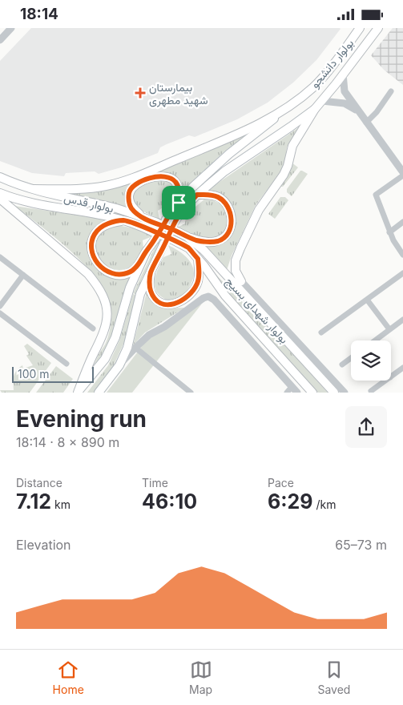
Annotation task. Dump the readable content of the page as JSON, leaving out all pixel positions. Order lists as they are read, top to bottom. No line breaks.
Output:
{"streets":{"main road":["بولوار دانشجو","بولوار قدس","بولوار شهدای بسیج"]},"crossings":[["بولوار قدس","بولوار شهدای بسیج"]],"places":{"health":["بیمارستان شهید مطهری"]},"scale_bar":"100 m","page":{"status":"18:14","scale":"100 m","heading":["Evening run","18:14 · 8 × 890 m"],"stats":[["Distance","7.12 km"],["Time","46:10"],["Pace","6:29 /km"]],"chart":["Elevation","65–73 m"],"tabs":["Home","Map","Saved"]}}
